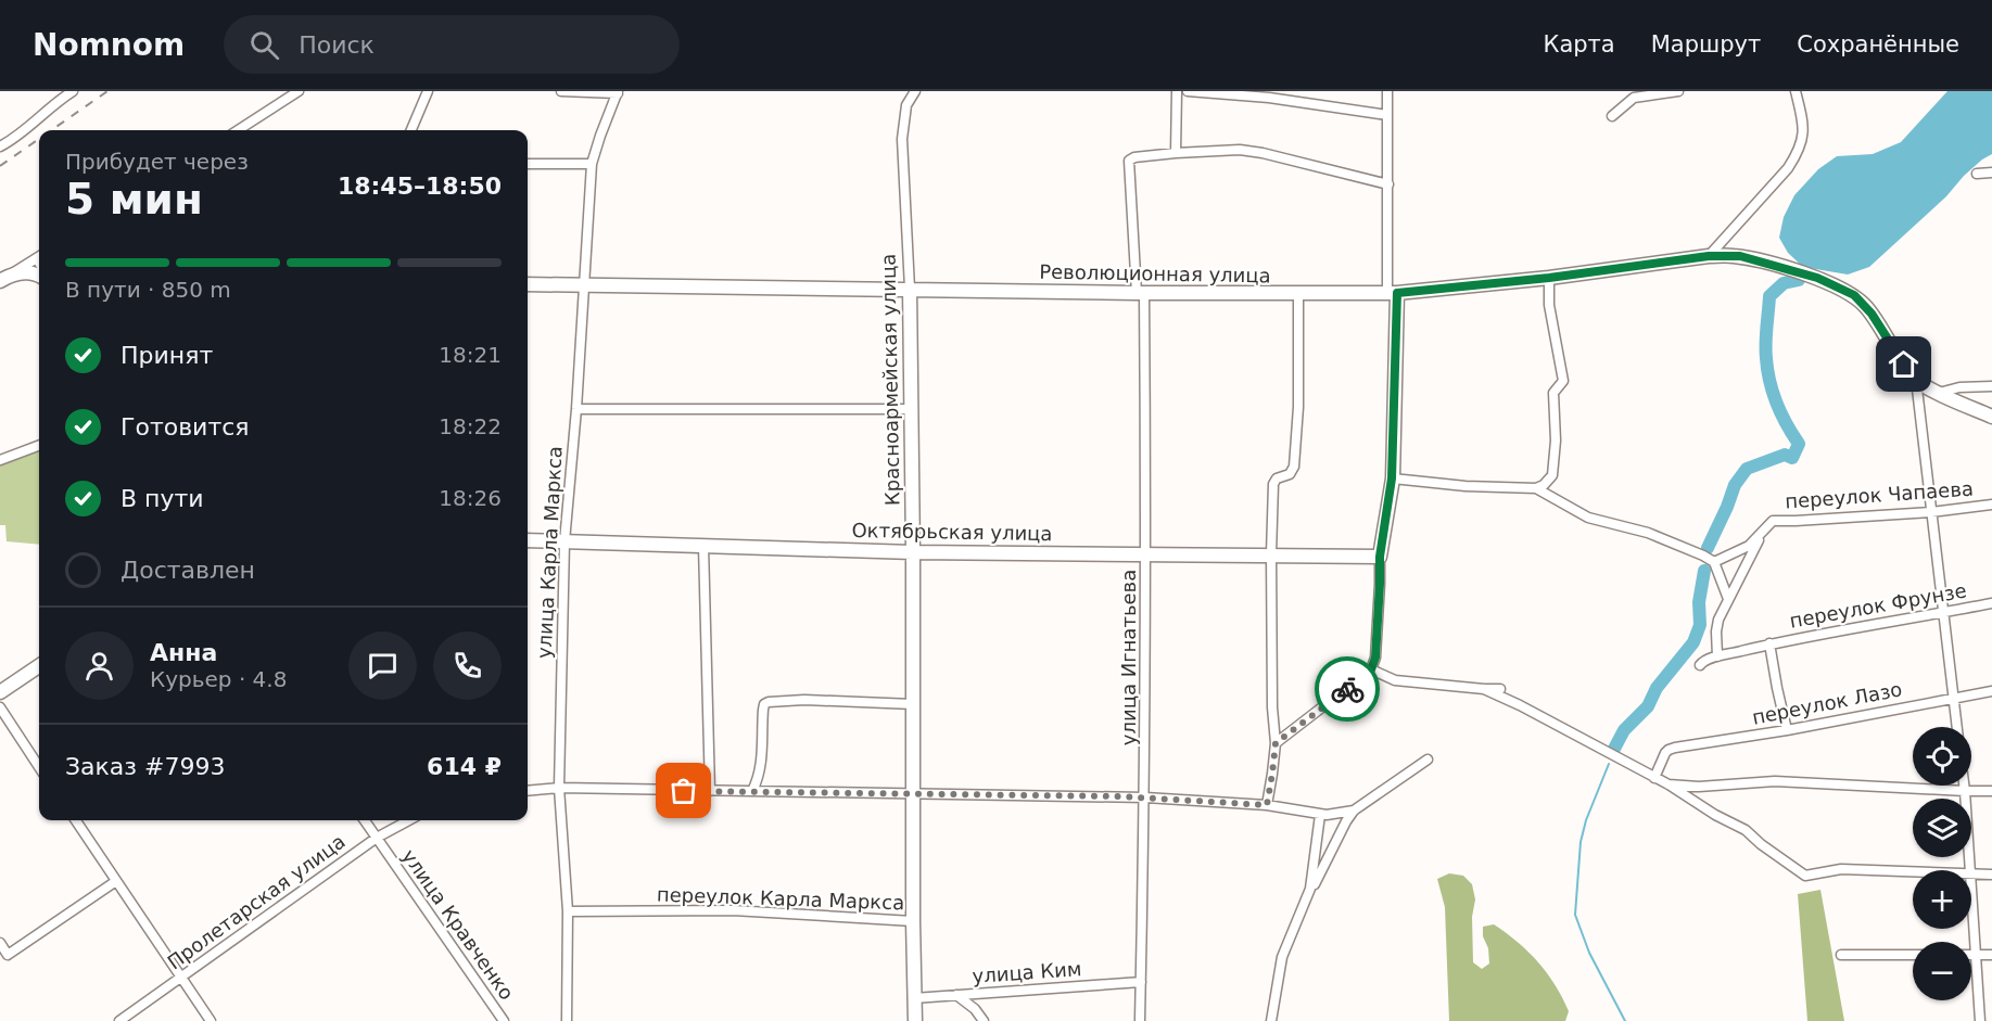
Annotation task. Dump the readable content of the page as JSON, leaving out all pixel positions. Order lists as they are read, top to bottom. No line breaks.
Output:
{"streets":{"main road":["Революционная улица","Красноармейская улица","Октябрьская улица"],"street":["переулок Чапаева","улица Карла Маркса","переулок Фрунзе","улица Игнатьева","переулок Лазо","переулок Карла Маркса","Пролетарская улица","улица Кравченко","улица Ким"]},"crossings":[["Революционная улица","Красноармейская улица"],["Революционная улица","улица Карла Маркса"],["Революционная улица","улица Игнатьева"],["Красноармейская улица","Октябрьская улица"],["Красноармейская улица","переулок Карла Маркса"],["Красноармейская улица","улица Ким"],["Октябрьская улица","улица Карла Маркса"],["Октябрьская улица","улица Игнатьева"],["улица Карла Маркса","переулок Карла Маркса"],["переулок Фрунзе","переулок Лазо"],["улица Игнатьева","улица Ким"],["Пролетарская улица","улица Кравченко"]],"page":{"header":"Nomnom","search":"Поиск","nav":["Карта","Маршрут","Сохранённые"],"heading":["5 мин","Прибудет через","18:45–18:50"],"panel":["Анна","Курьер · 4.8","Заказ #7993","614 ₽"],"bar":"В пути · 850 m","list":[["Принят","18:21"],["Готовится","18:22"],["В пути","18:26"],"Доставлен"],"map_buttons":["+","−"]}}
